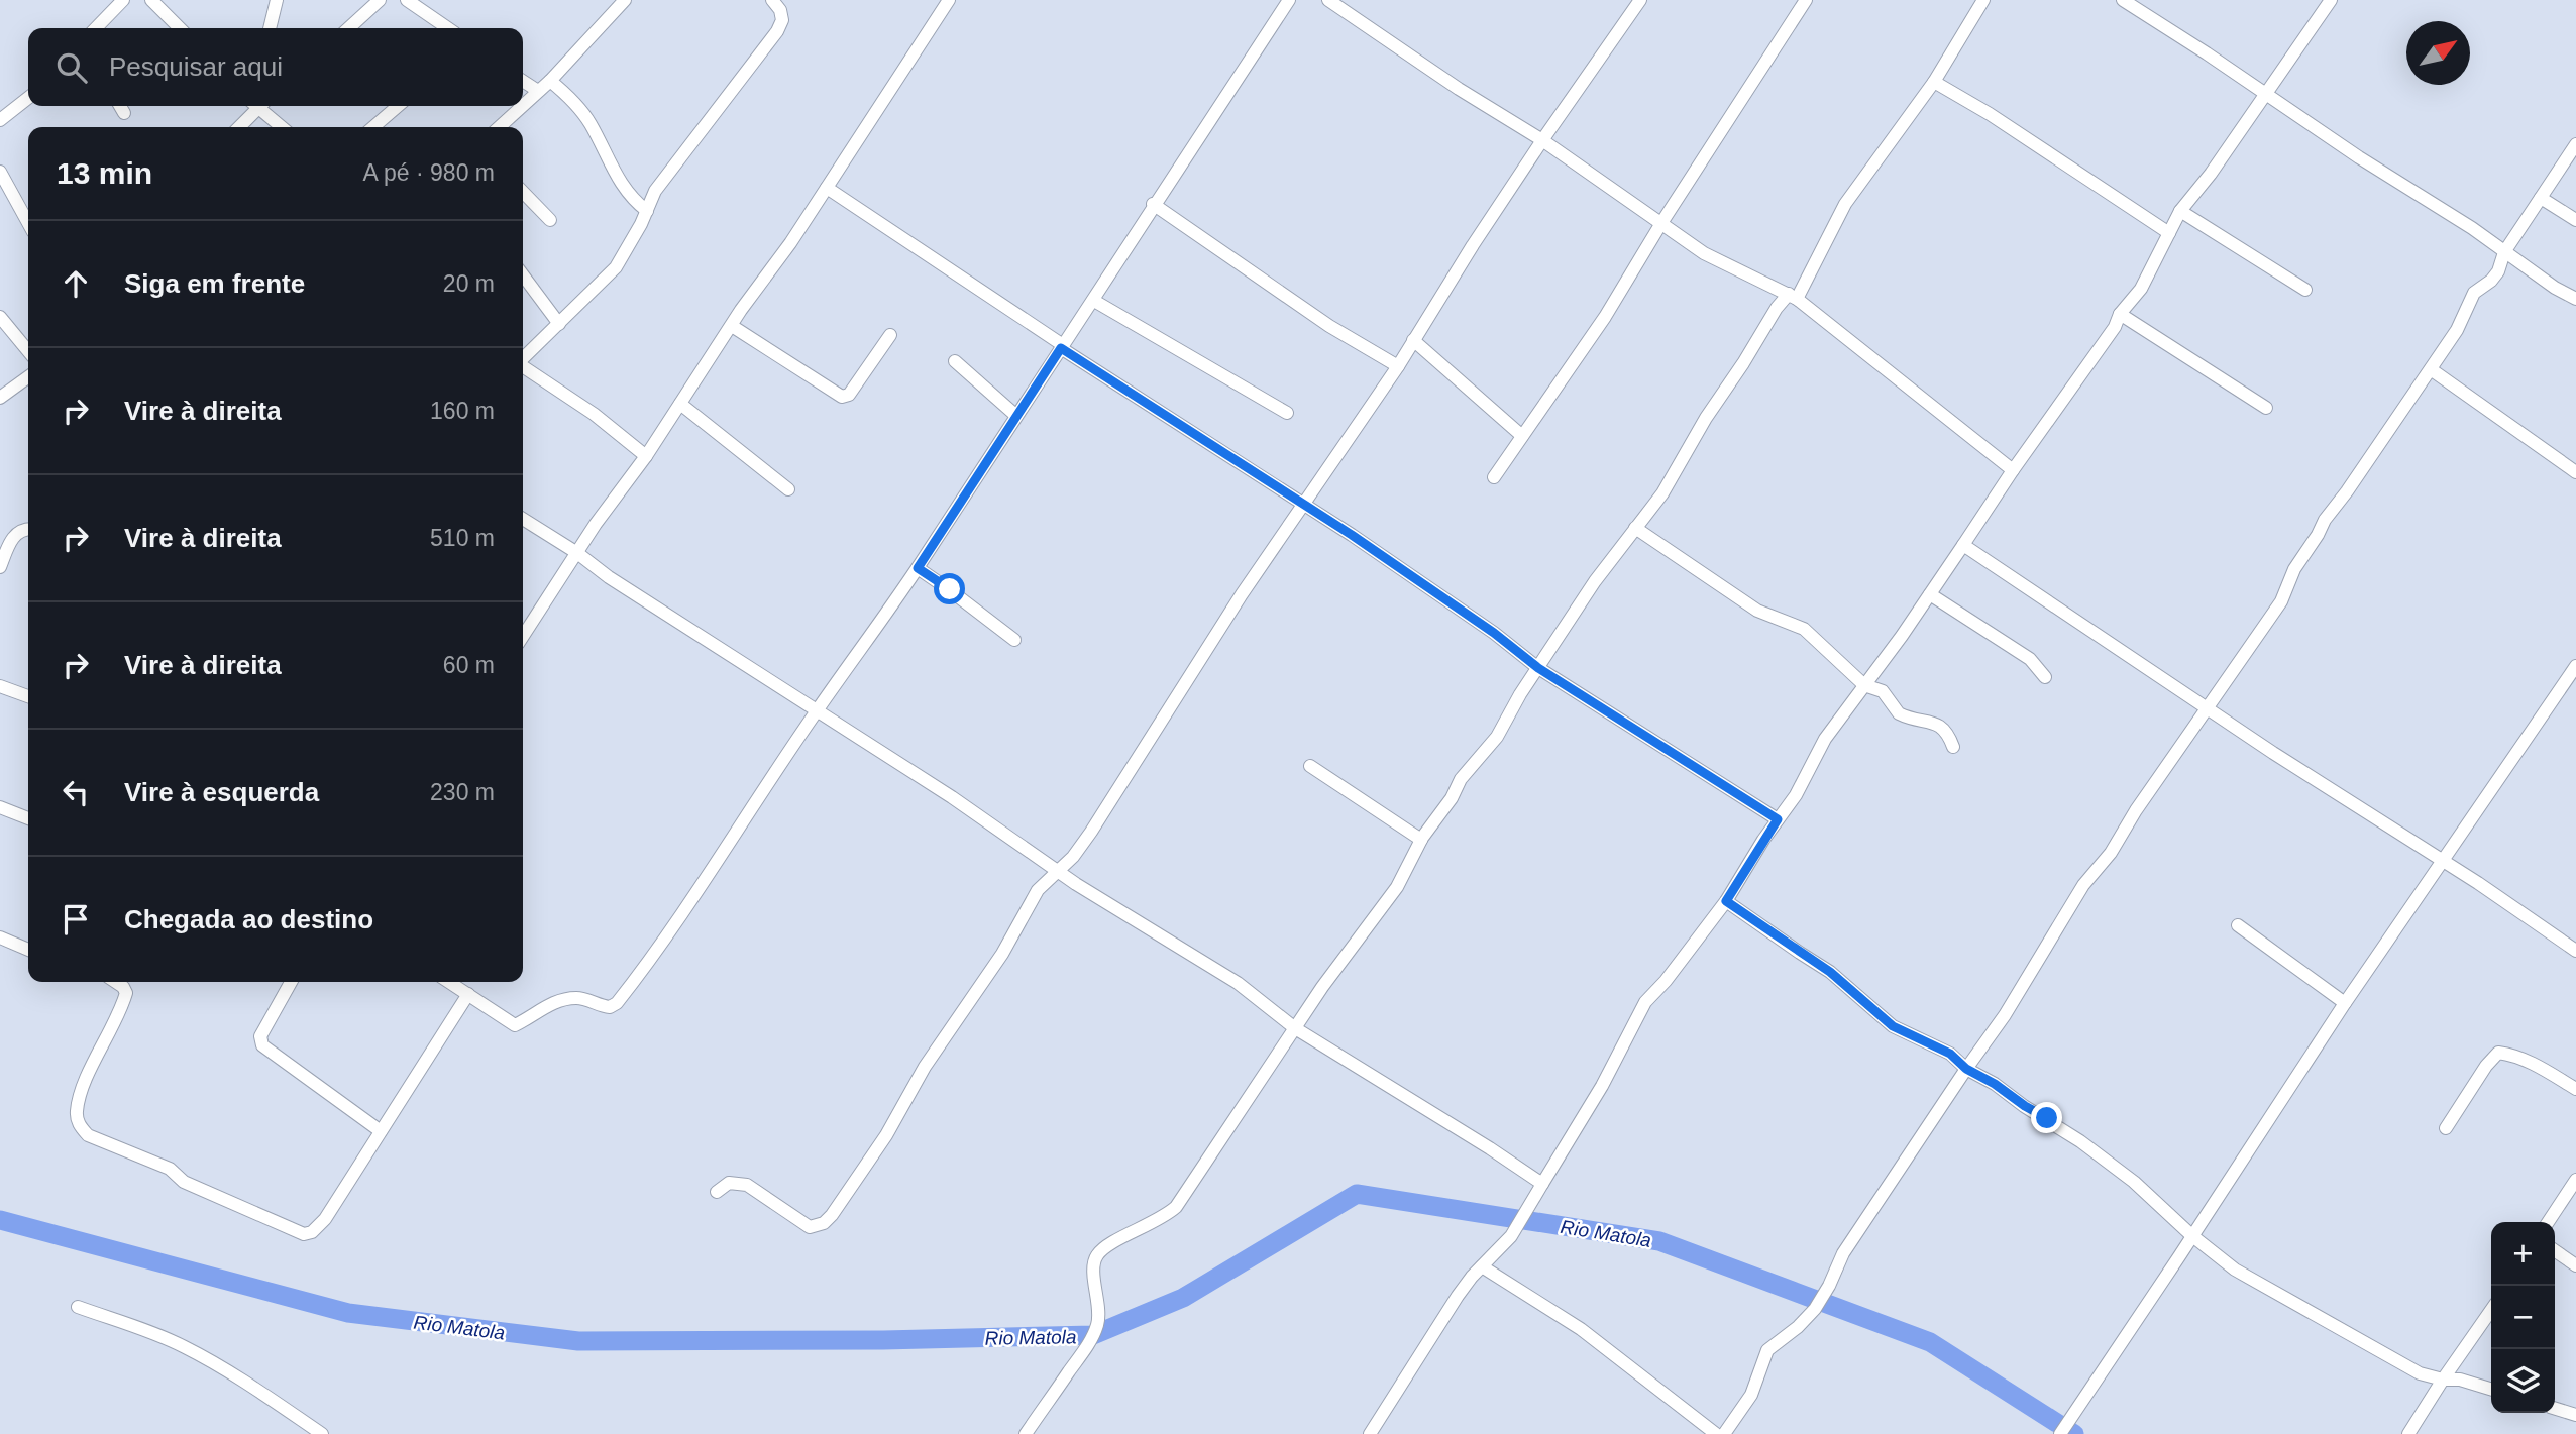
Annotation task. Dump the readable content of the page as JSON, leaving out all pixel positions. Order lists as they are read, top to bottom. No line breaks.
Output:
{"water":["Rio Matola"],"north":"top right","page":{"search":"Pesquisar aqui","heading":["13 min","A pé · 980 m"],"list":[["Siga em frente","20 m"],["Vire à direita","160 m"],["Vire à direita","510 m"],["Vire à direita","60 m"],["Vire à esquerda","230 m"],"Chegada ao destino"],"map_buttons":["+","−"]}}
